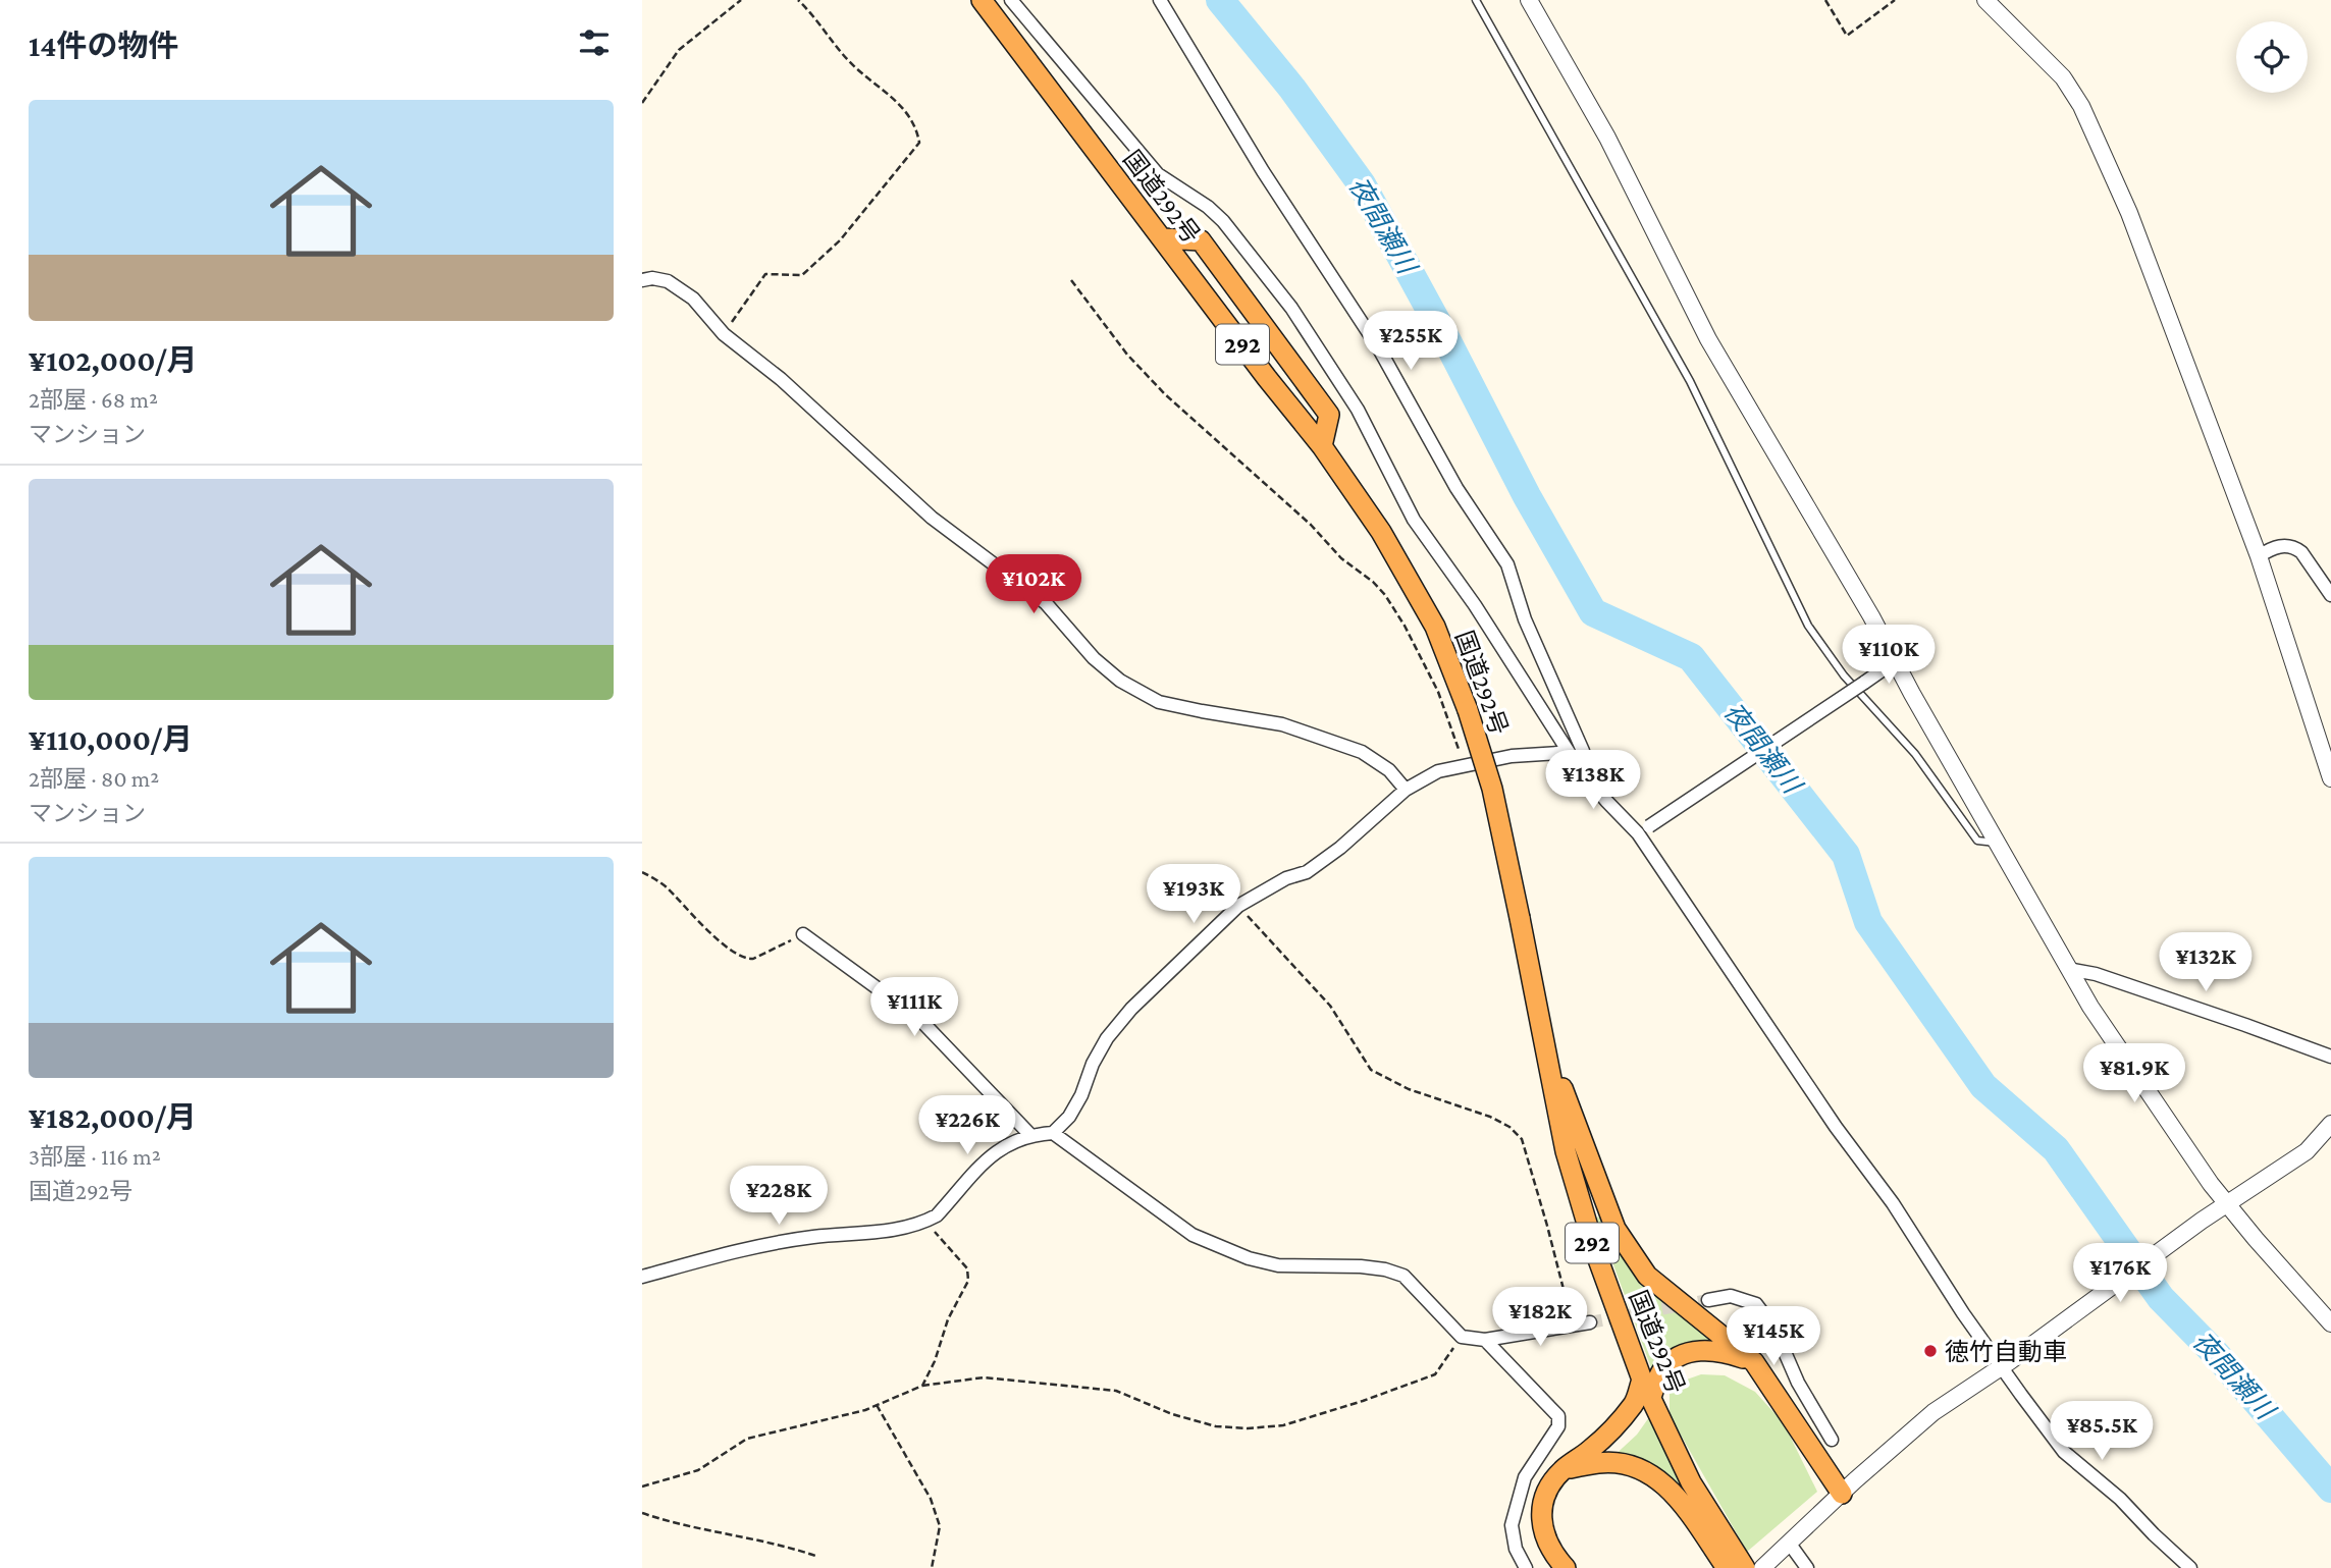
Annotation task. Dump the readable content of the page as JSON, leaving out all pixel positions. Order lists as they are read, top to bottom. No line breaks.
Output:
{"streets":{"highway":["国道292号","292"]},"water":["夜間瀬川"],"places":["徳竹自動車"],"page":{"heading":"14件の物件","list":[{"name":"¥102,000/月","note":"2部屋 · 68 m² · マンション"},{"name":"¥110,000/月","note":"2部屋 · 80 m² · マンション"},{"name":"¥182,000/月","note":"3部屋 · 116 m² · 国道292号"}],"price":["¥255K","¥102K","¥110K","¥138K","¥193K","¥132K","¥111K","¥81.9K","¥226K","¥228K","¥176K","¥182K","¥145K","¥85.5K"]}}
